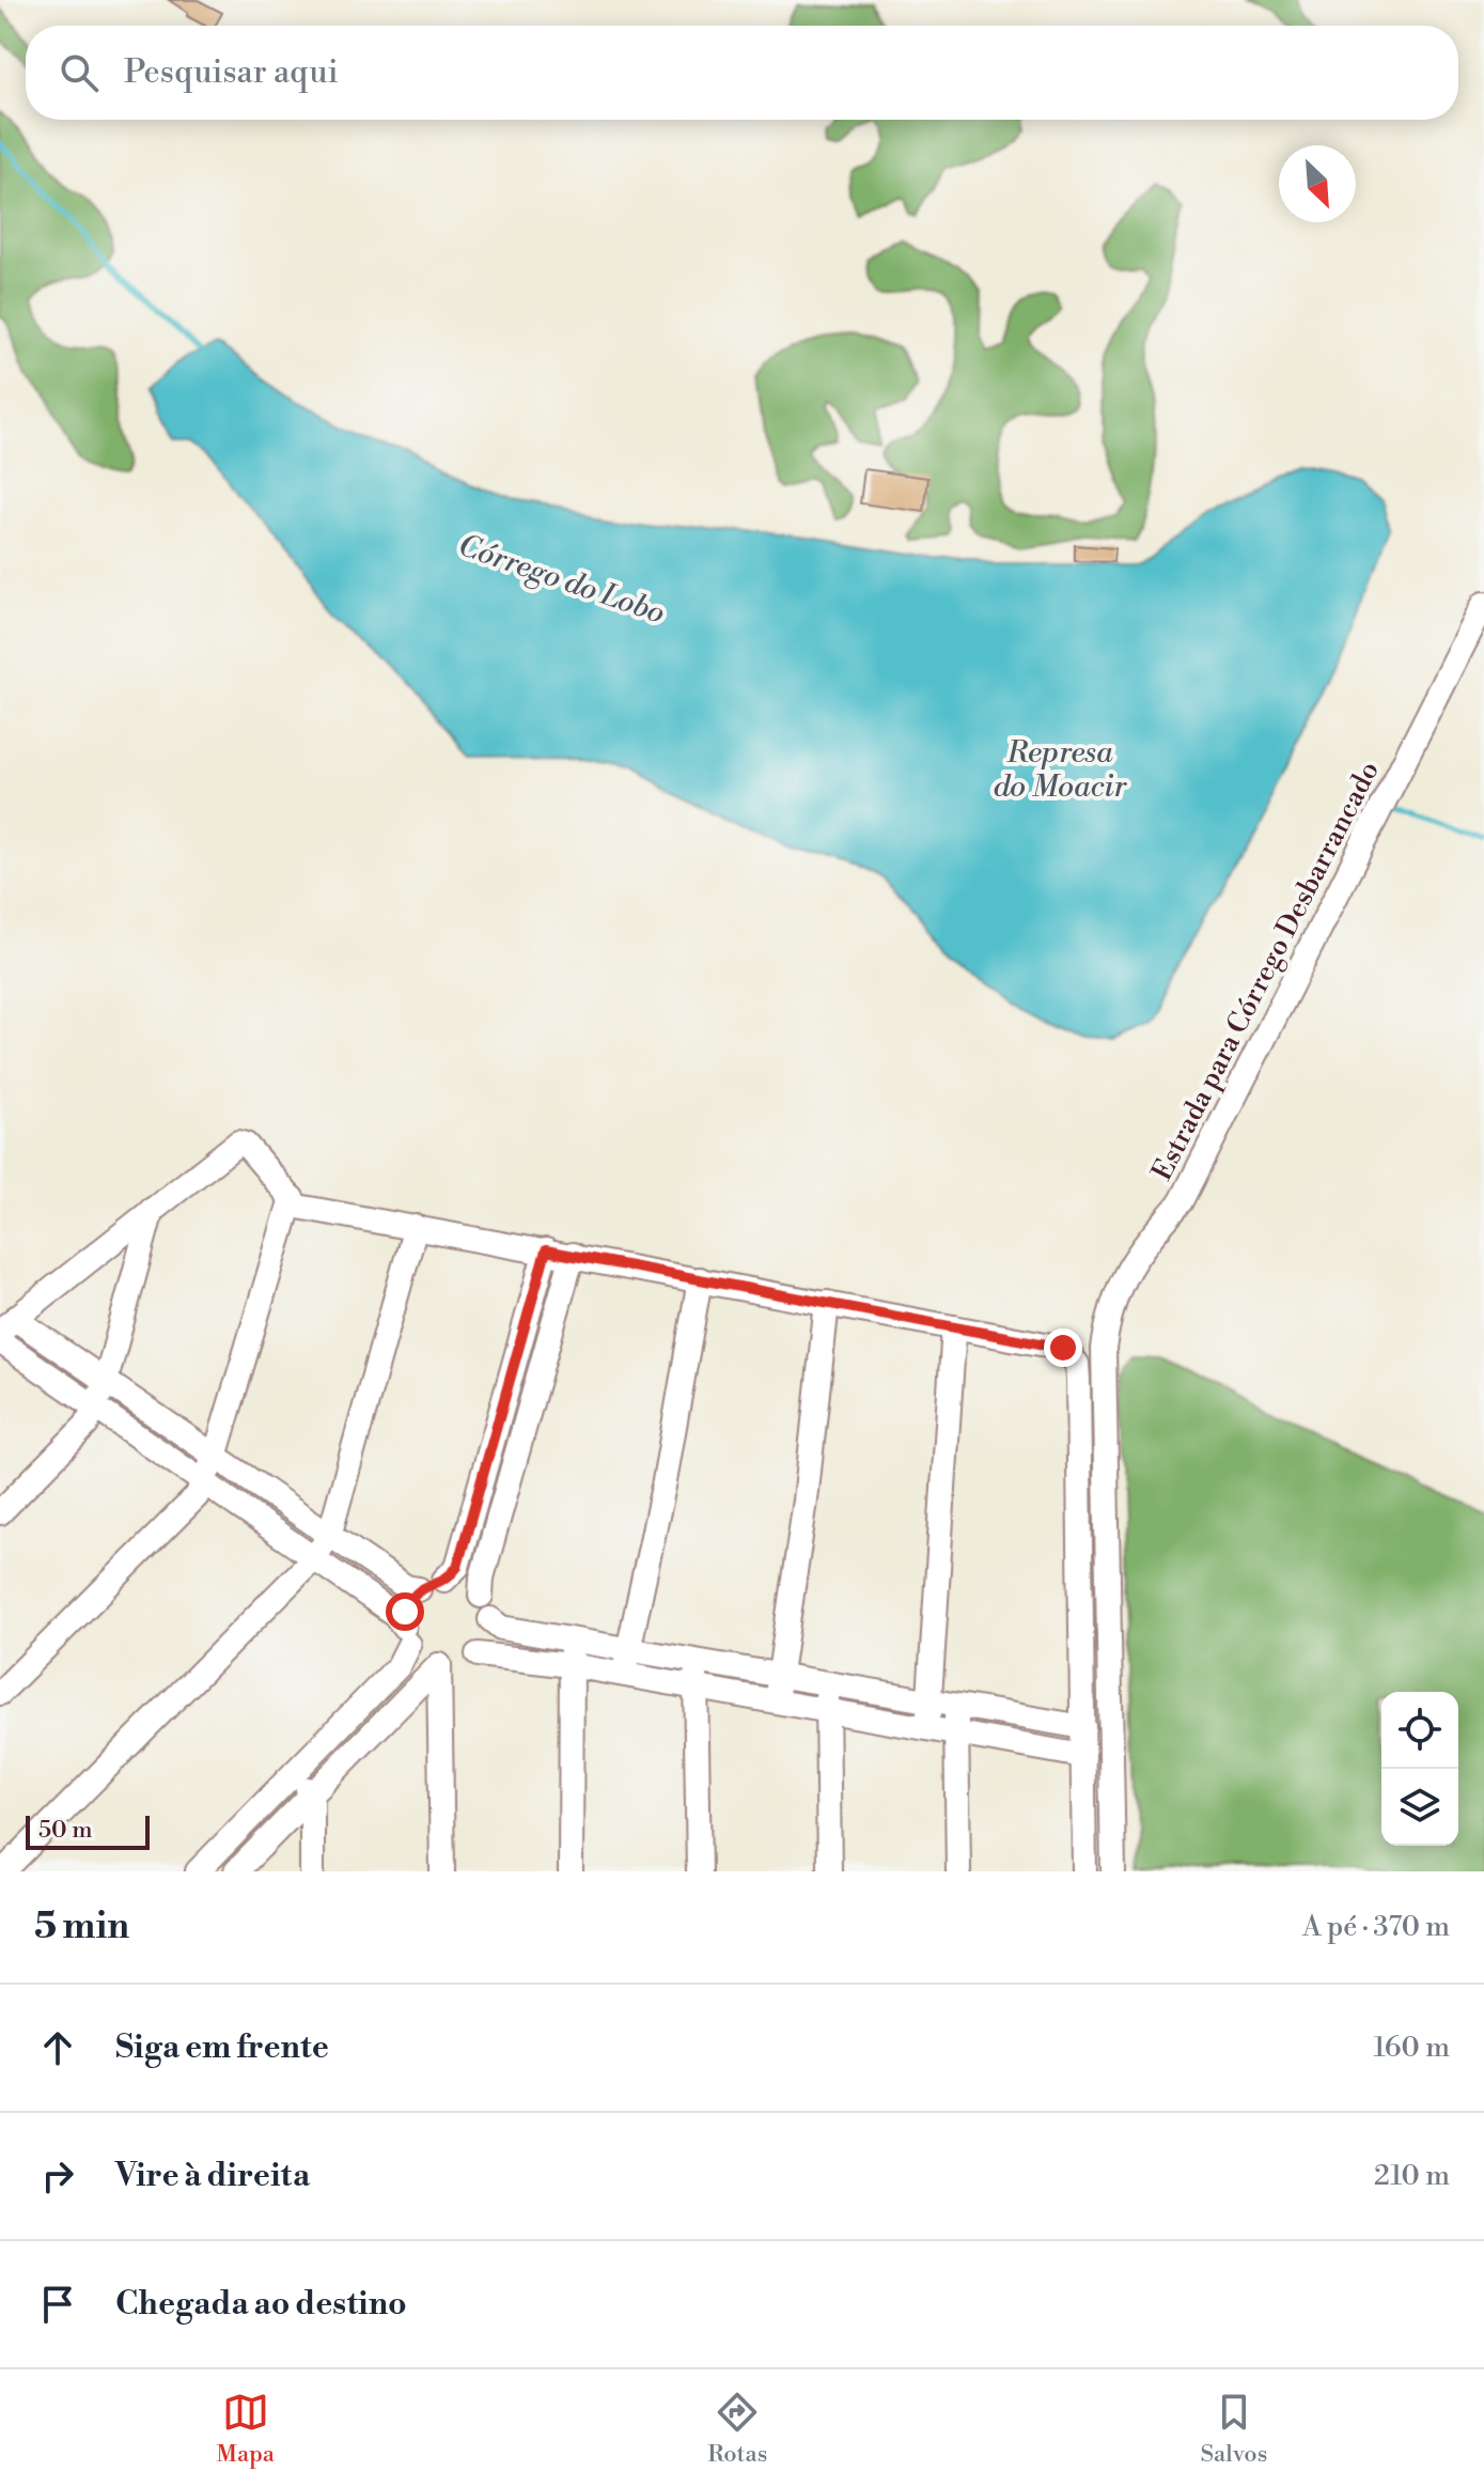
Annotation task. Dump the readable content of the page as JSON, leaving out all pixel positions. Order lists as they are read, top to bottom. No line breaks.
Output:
{"streets":{"street":["Estrada para Córrego Desbarrancado"]},"water":["Córrego do Lobo","Represa do Moacir"],"scale_bar":"50 m","north":"bottom right","page":{"search":"Pesquisar aqui","scale":"50 m","heading":["5 min","A pé · 370 m"],"list":[["Siga em frente","160 m"],["Vire à direita","210 m"],"Chegada ao destino"],"nav":["Mapa","Rotas","Salvos"]}}
